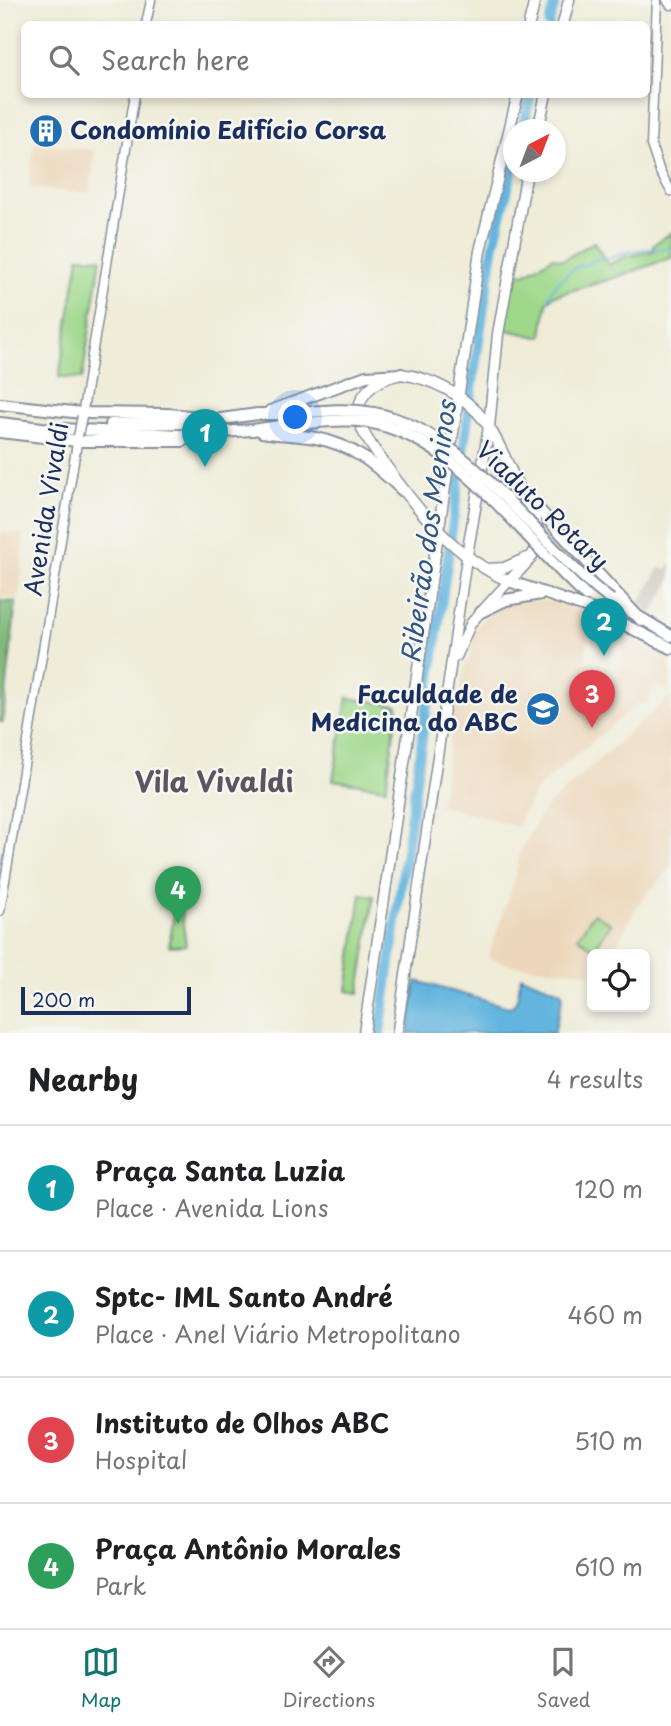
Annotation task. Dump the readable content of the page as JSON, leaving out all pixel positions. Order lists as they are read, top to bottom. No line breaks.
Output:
{"streets":{"highway":["Viaduto Rotary"],"street":["Avenida Vivaldi"]},"districts":["Vila Vivaldi"],"water":["Ribeirão dos Meninos"],"places":{"building":["Condomínio Edifício Corsa"],"school or university":["Faculdade de Medicina do ABC"]},"scale_bar":"200 m","north":"top right","page":{"search":"Search here","pins":["1","2","3","4"],"scale":"200 m","heading":["Nearby","4 results"],"list":[{"mark":"1","name":"Praça Santa Luzia","note":"Place · Avenida Lions","value":"120 m"},{"mark":"2","name":"Sptc- IML Santo André","note":"Place · Anel Viário Metropolitano","value":"460 m"},{"mark":"3","name":"Instituto de Olhos ABC","note":"Hospital","value":"510 m"},{"mark":"4","name":"Praça Antônio Morales","note":"Park","value":"610 m"}],"nav":["Map","Directions","Saved"]}}
